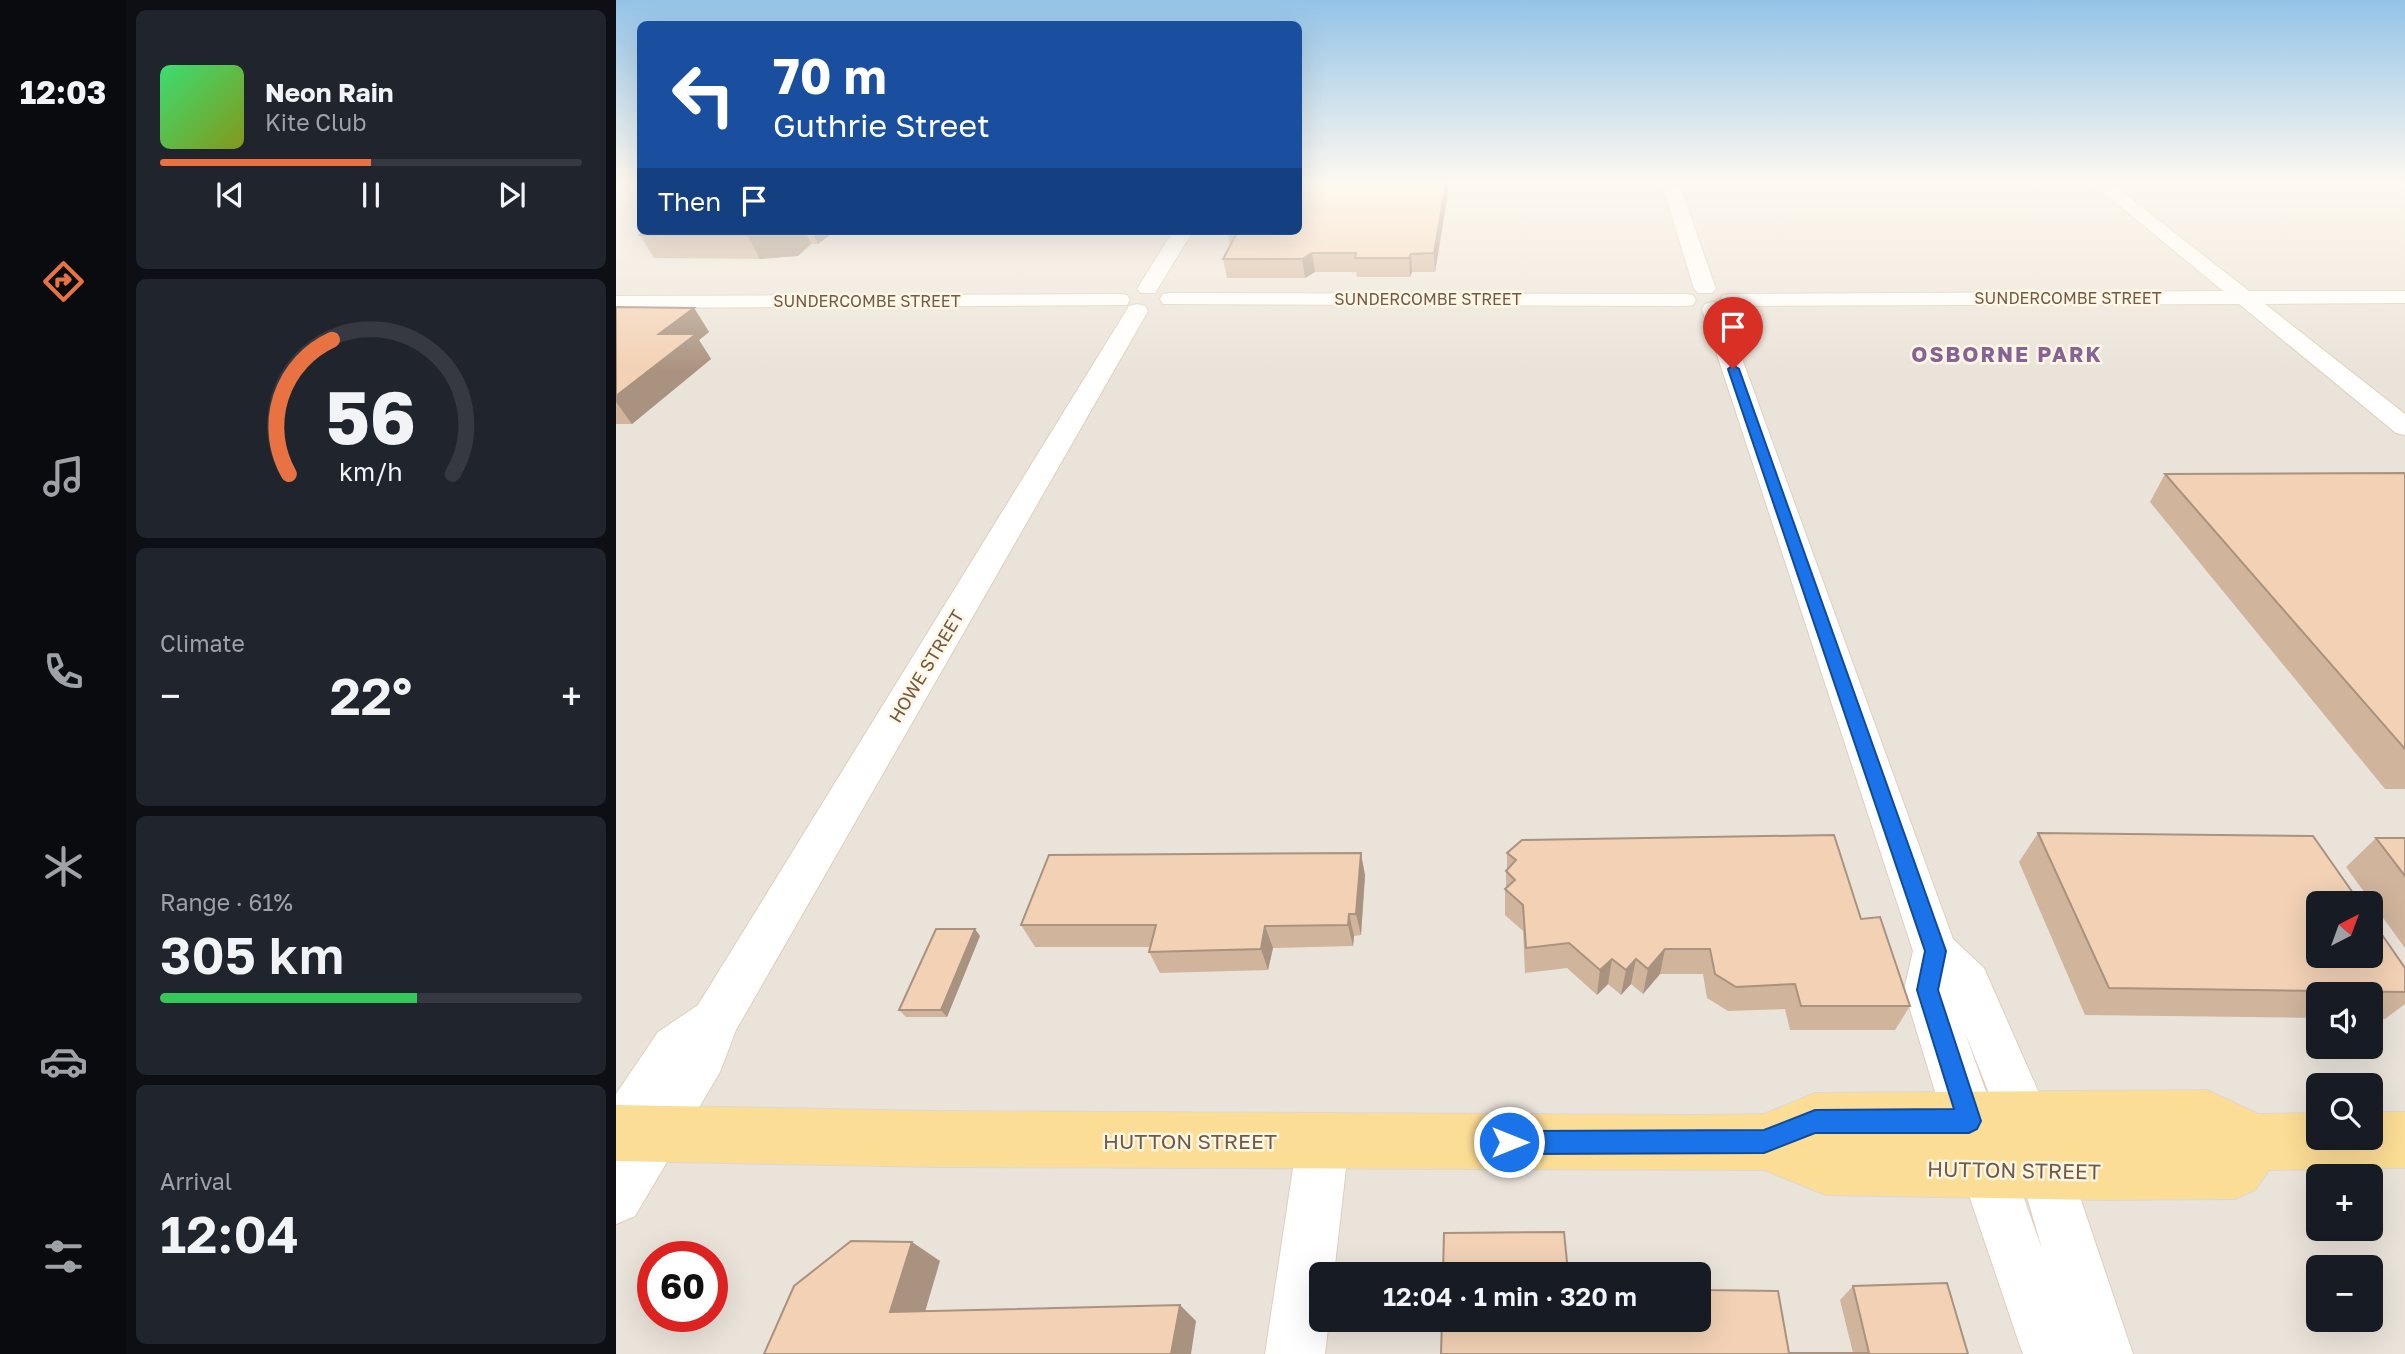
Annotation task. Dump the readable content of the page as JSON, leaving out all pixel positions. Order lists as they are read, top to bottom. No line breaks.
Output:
{"streets":{"main road":["HUTTON STREET"],"street":["SUNDERCOMBE STREET","HOWE STREET"]},"crossings":[["SUNDERCOMBE STREET","HOWE STREET"],["HOWE STREET","HUTTON STREET"]],"districts":["OSBORNE PARK"],"north":"top right","page":{"tabs":"12:03","turn":["70 m","Guthrie Street"],"song":["Neon Rain","Kite Club"],"then":"Then","tile":["Climate",["Range · 61%","305 km"],["Arrival","12:04"]],"heat":["−","22°","+"],"map_buttons":["+","−"],"limit":"60","trip":"12:04 · 1 min · 320 m","gauge":["56","km/h"]}}
